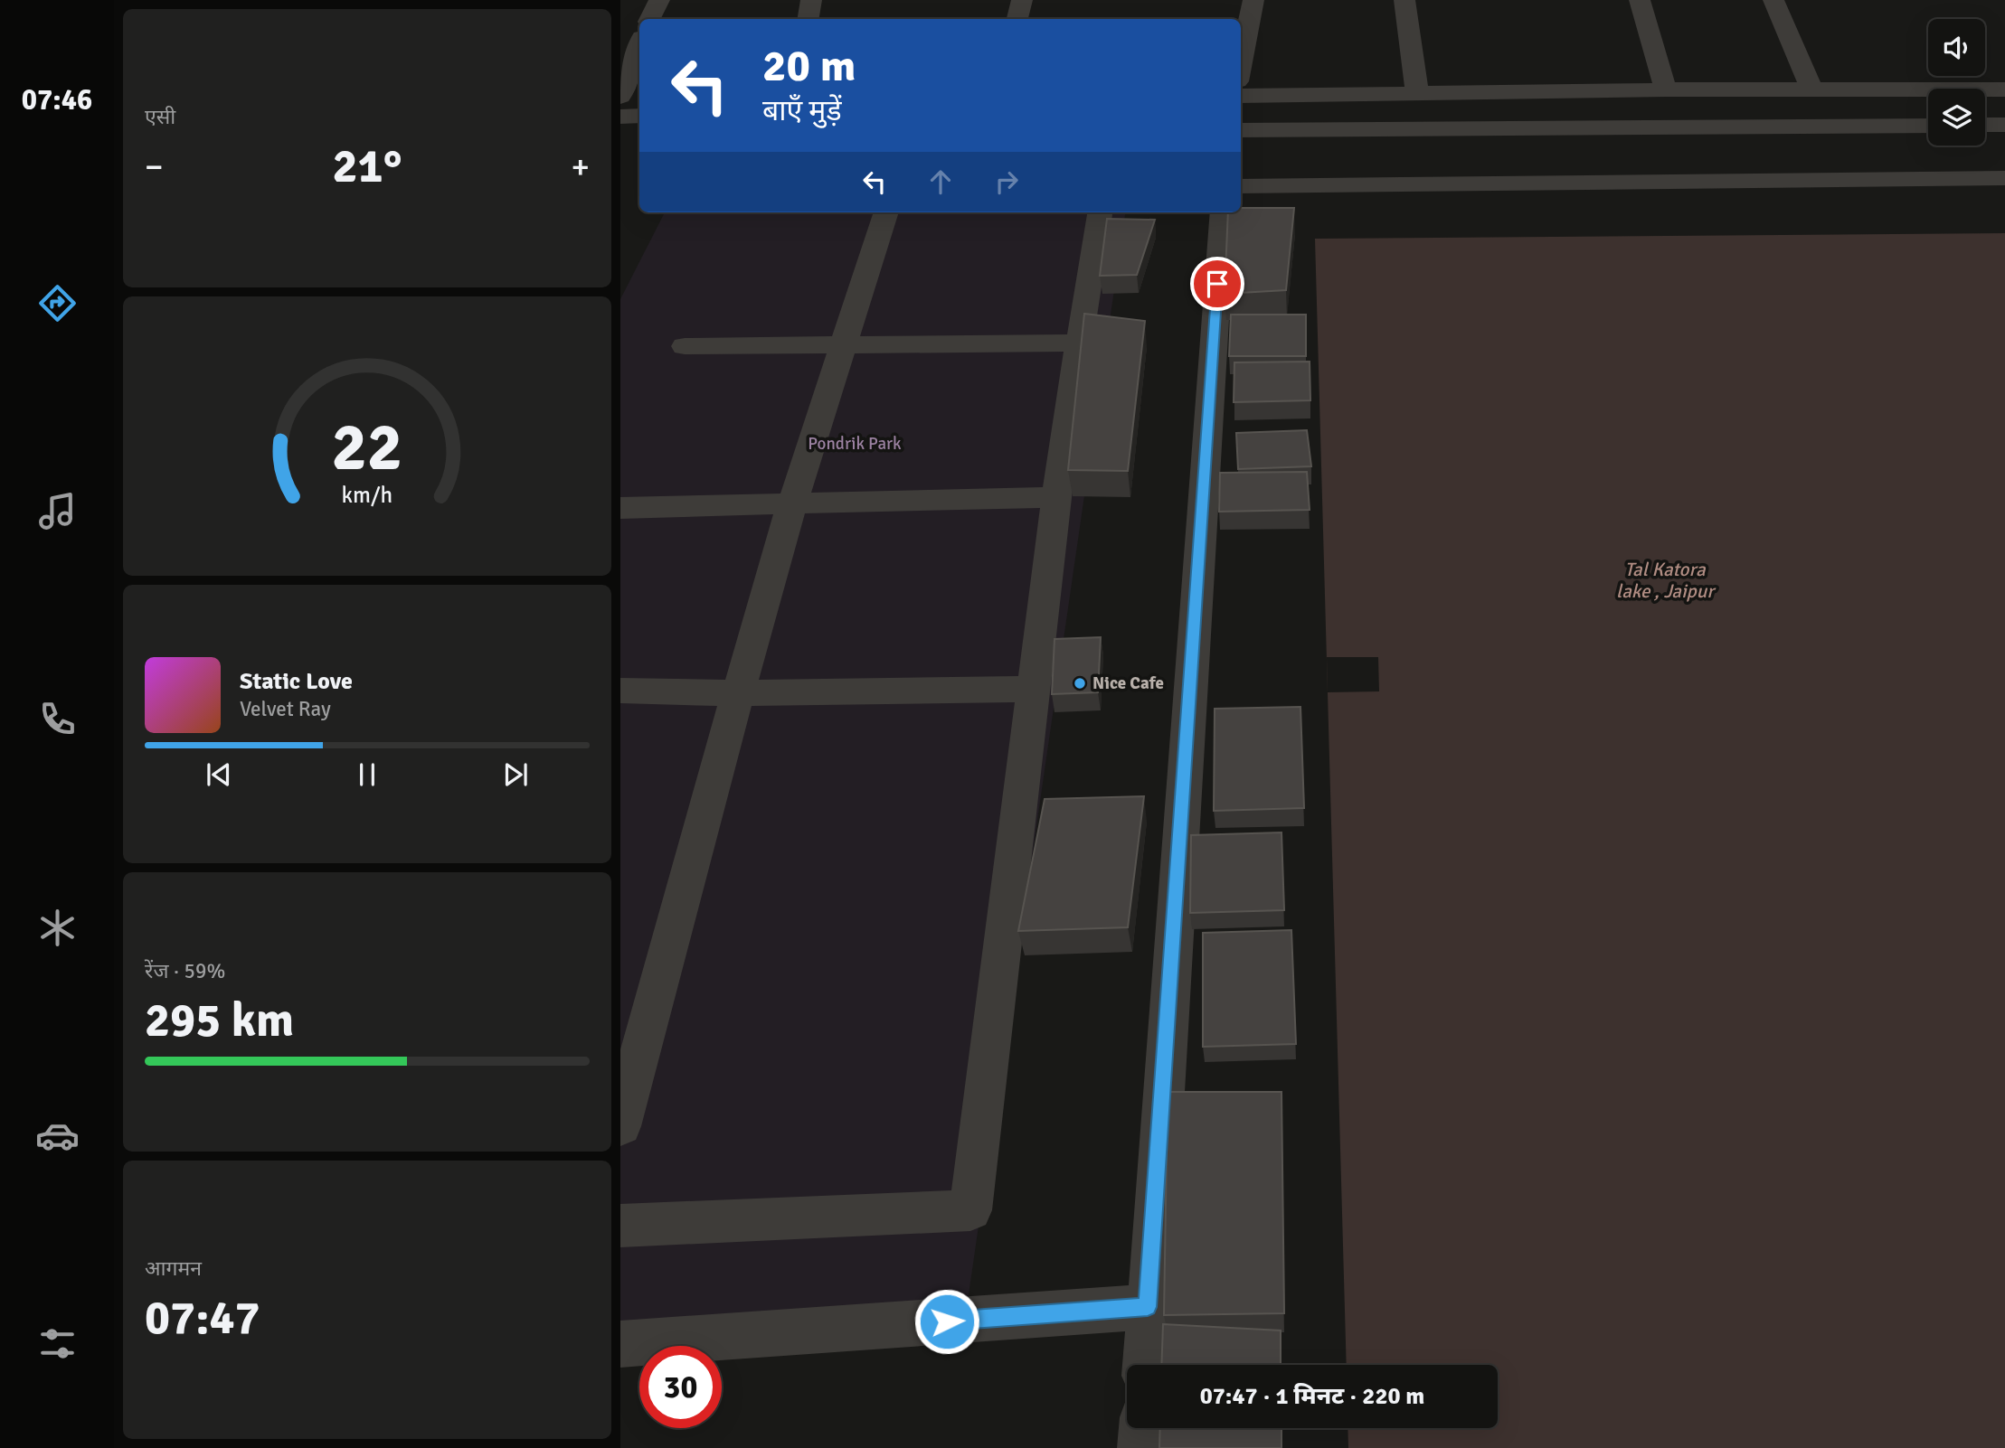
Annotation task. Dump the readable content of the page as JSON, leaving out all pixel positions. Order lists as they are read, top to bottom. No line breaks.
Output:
{"water":["Tal Katora lake , Jaipur"],"parks":["Pondrik Park"],"places":["Nice Cafe"],"page":{"tabs":"07:46","tile":["एसी",["रेंज · 59%","295 km"],["आगमन","07:47"]],"turn":["20 m","बाएँ मुड़ें"],"heat":["−","21°","+"],"song":["Static Love","Velvet Ray"],"limit":"30","trip":"07:47 · 1 मिनट · 220 m","gauge":["22","km/h"]}}
